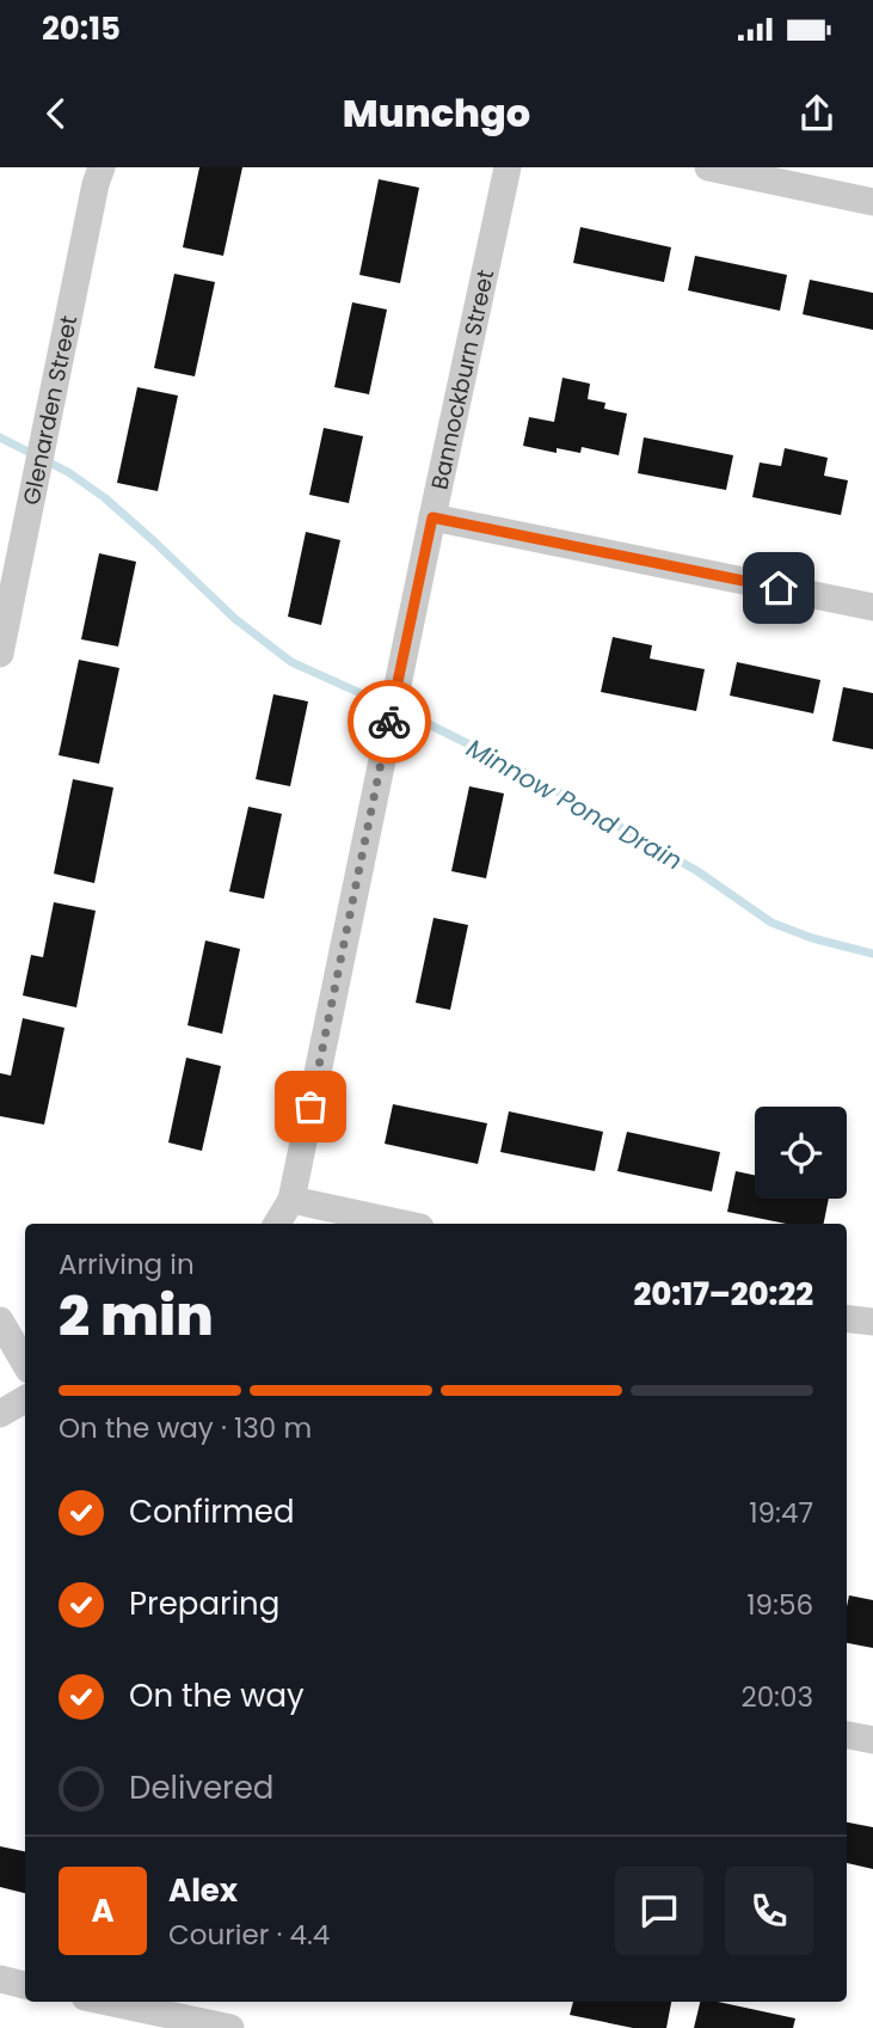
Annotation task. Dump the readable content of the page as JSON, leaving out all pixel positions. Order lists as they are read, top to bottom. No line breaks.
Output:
{"streets":{"street":["Bannockburn Street","Glenarden Street"]},"water":["Minnow Pond Drain"],"page":{"status":"20:15","header":"Munchgo","heading":["2 min","Arriving in","20:17–20:22"],"panel":["Alex","Courier · 4.4"],"bar":"On the way · 130 m","list":[["Confirmed","19:47"],["Preparing","19:56"],["On the way","20:03"],"Delivered"],"round":"A"}}
